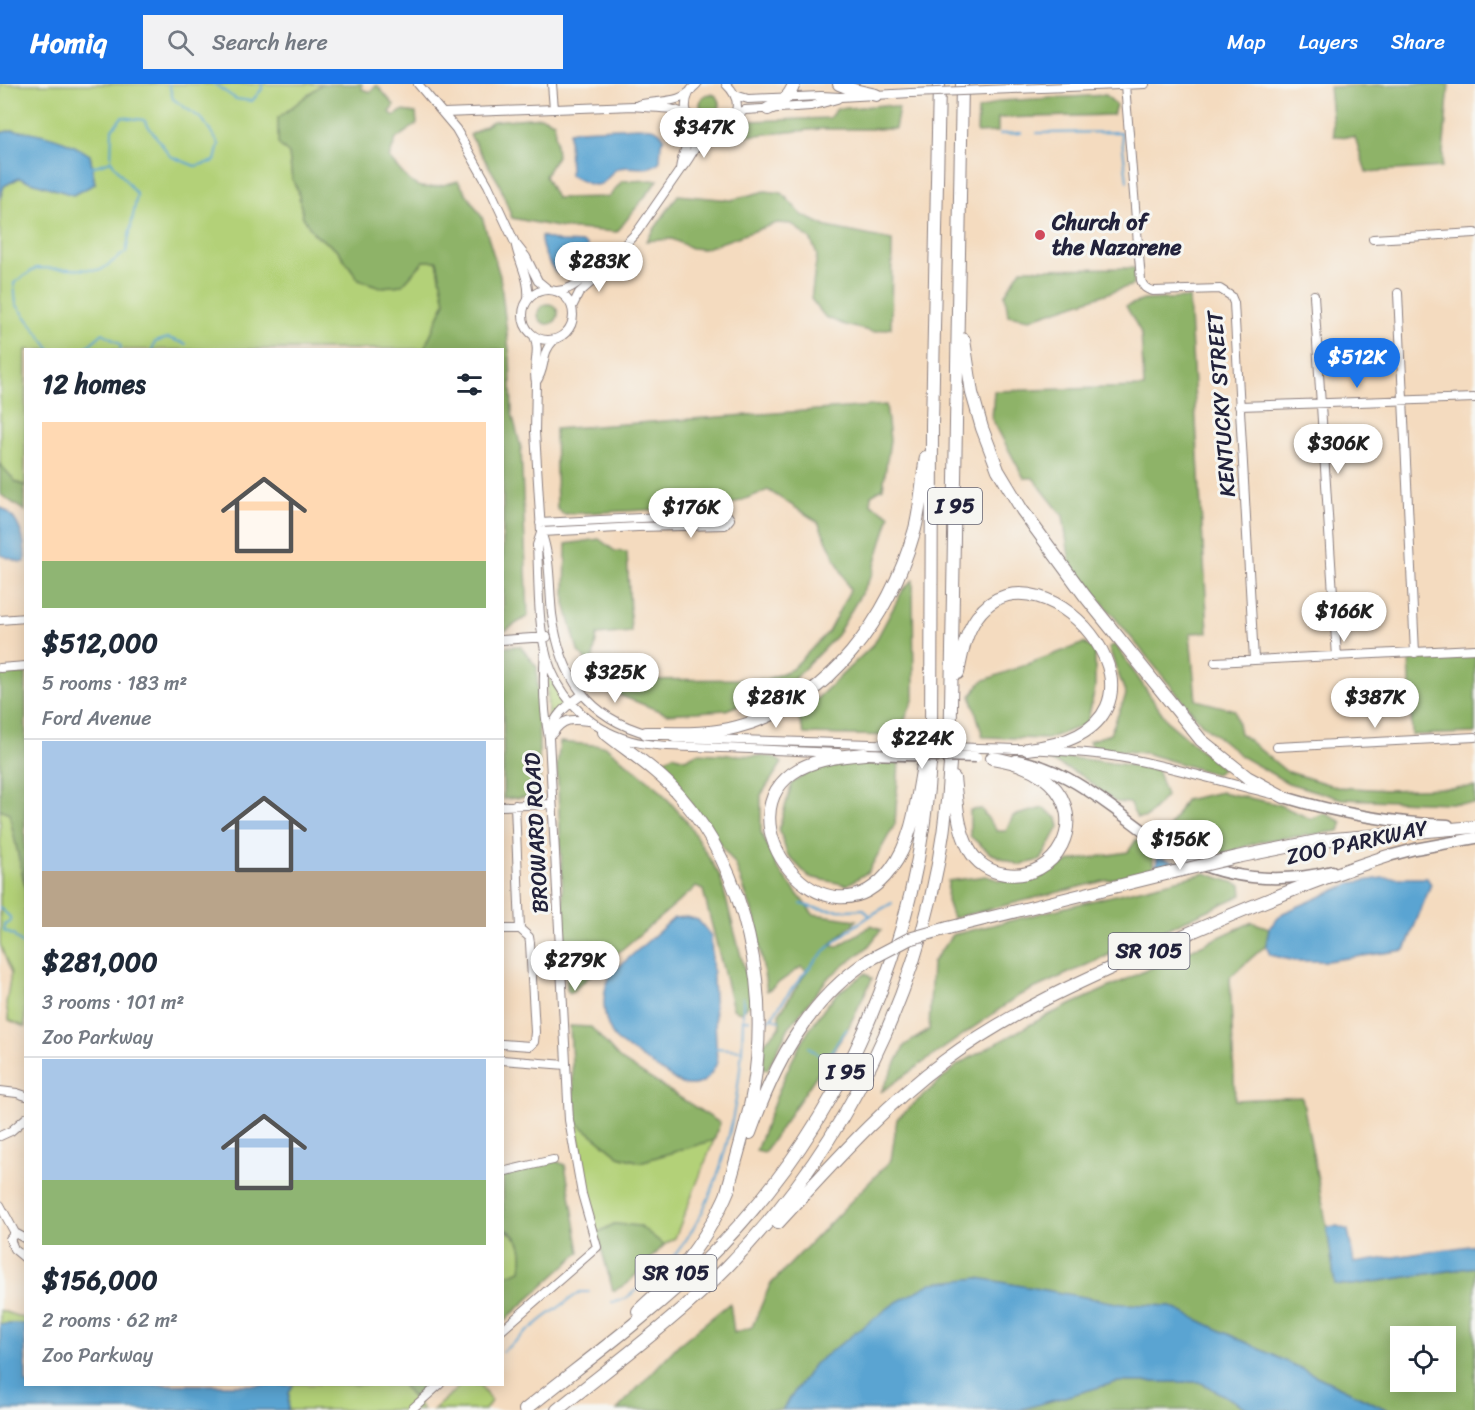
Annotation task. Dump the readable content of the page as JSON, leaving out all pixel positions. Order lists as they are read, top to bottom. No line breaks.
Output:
{"streets":{"highway":["I 95","SR 105"],"main road":["ZOO PARKWAY"],"street":["KENTUCKY STREET","BROWARD ROAD"]},"crossings":[["I 95","SR 105"],["ZOO PARKWAY","SR 105"]],"places":["Church of the Nazarene"],"page":{"header":"Homiq","search":"Search here","nav":["Map","Layers","Share"],"price":["$347K","$283K","$512K","$306K","$176K","$166K","$325K","$281K","$387K","$224K","$156K","$279K"],"heading":"12 homes","list":[{"name":"$512,000","note":"5 rooms · 183 m² · Ford Avenue"},{"name":"$281,000","note":"3 rooms · 101 m² · Zoo Parkway"},{"name":"$156,000","note":"2 rooms · 62 m² · Zoo Parkway"}]}}
